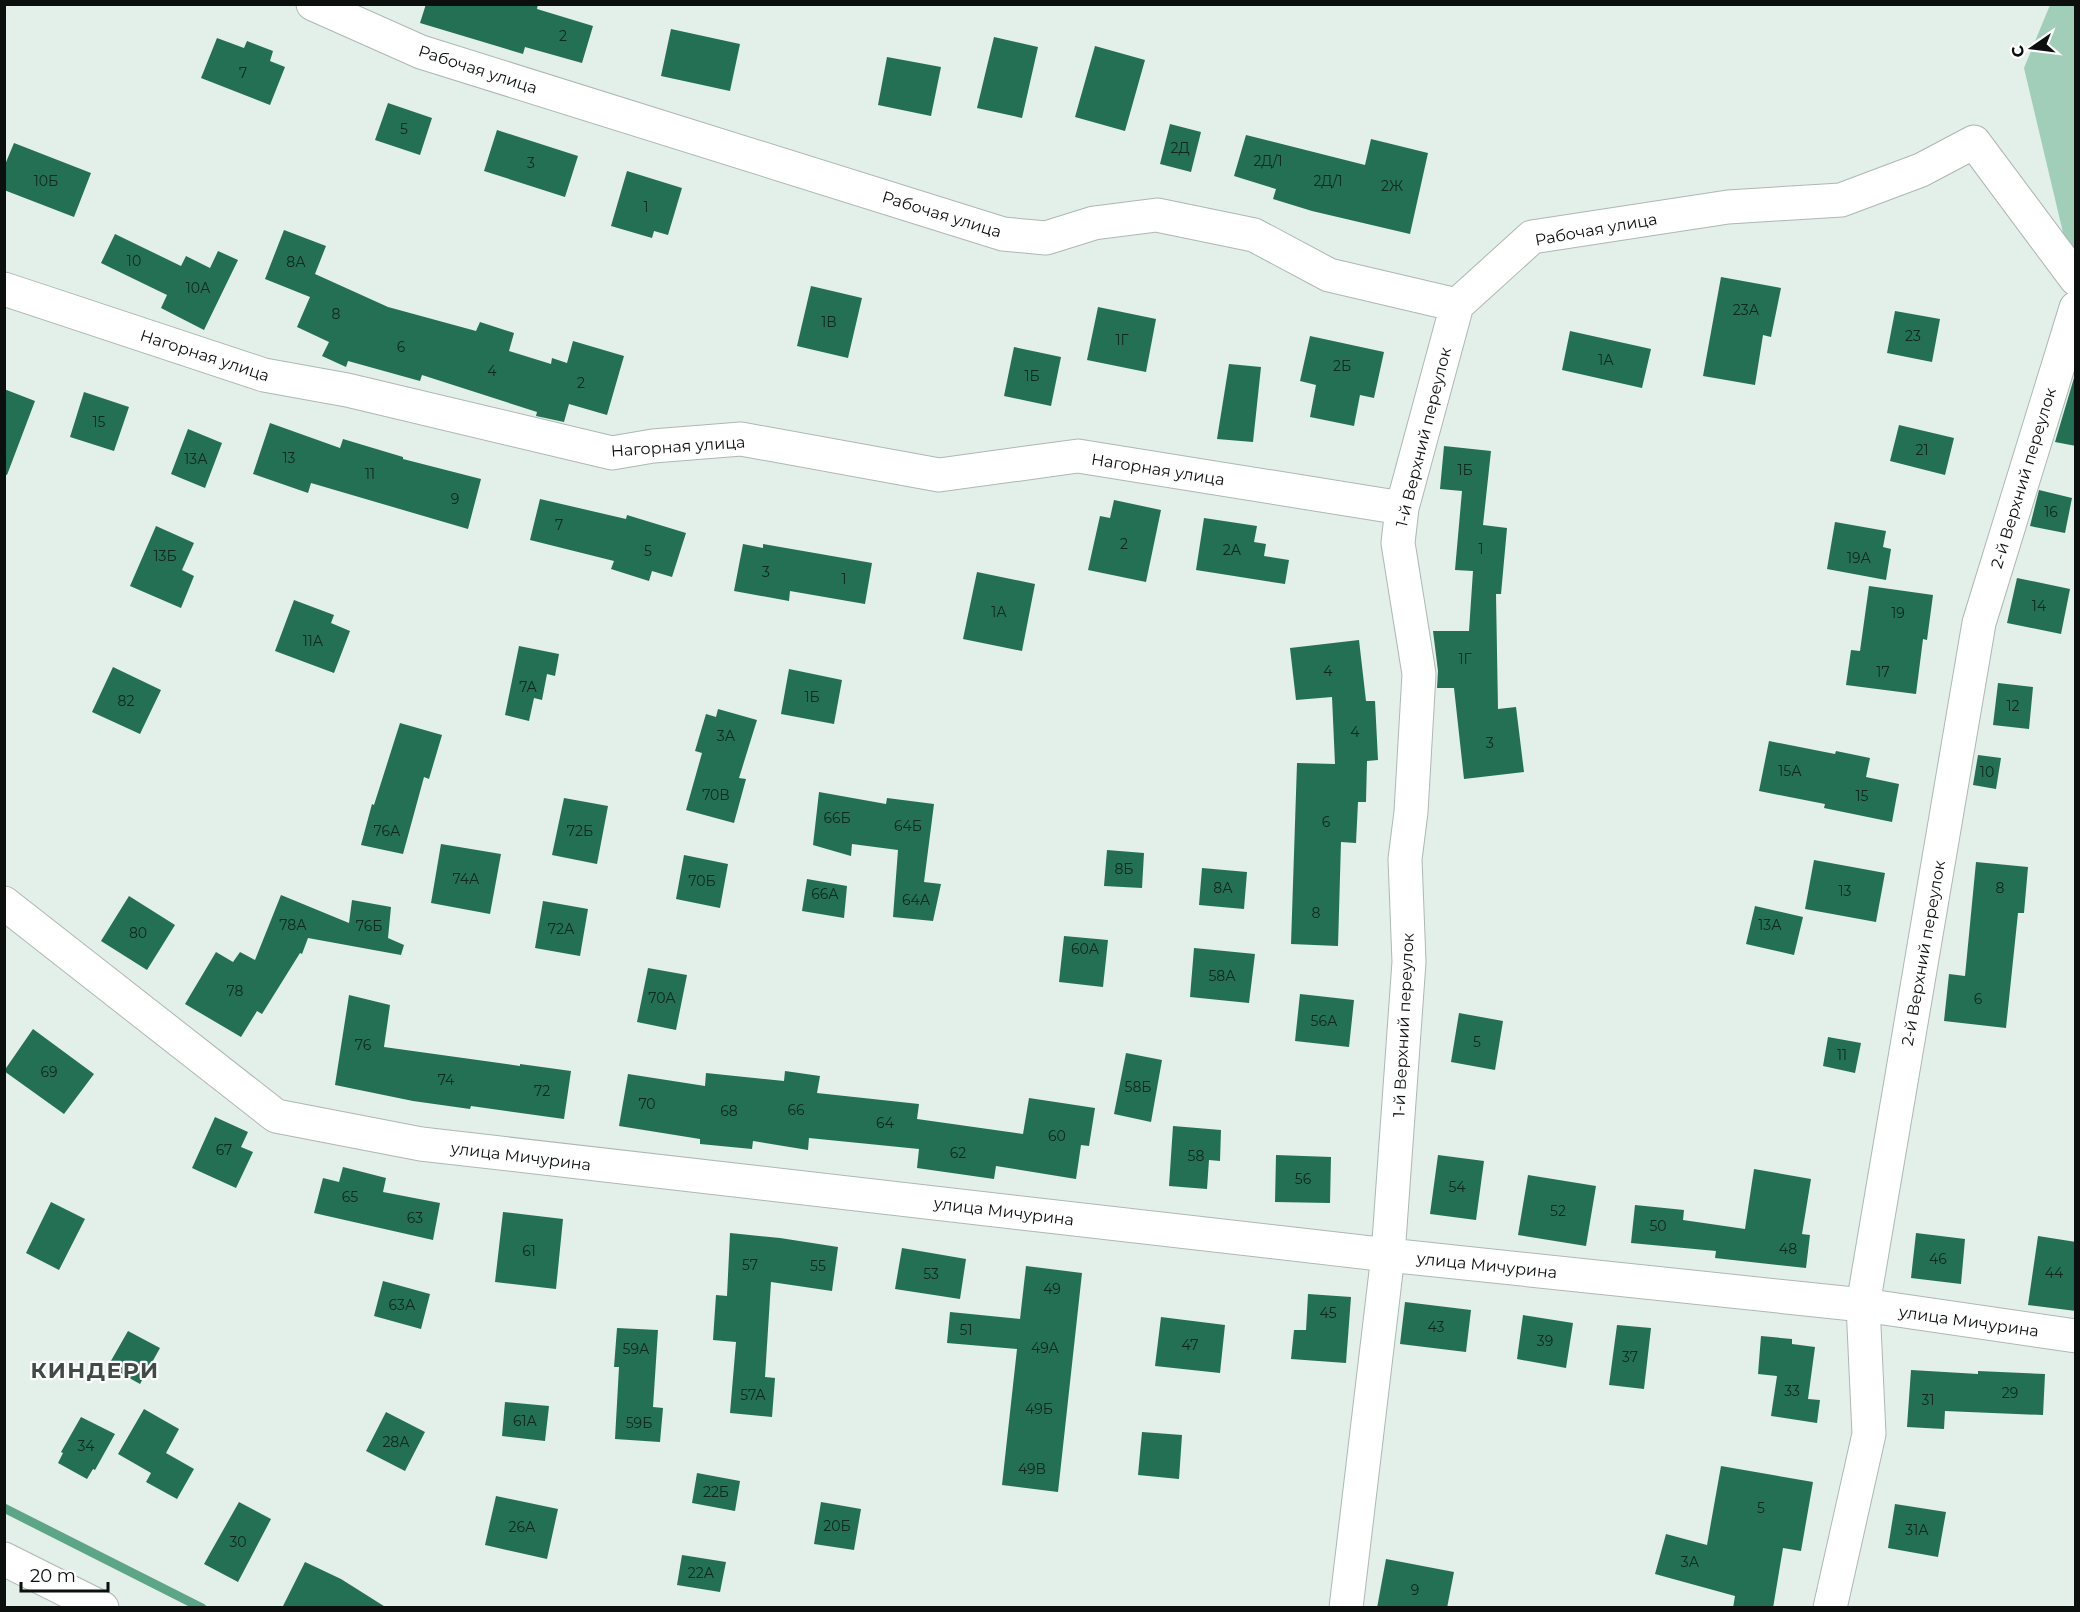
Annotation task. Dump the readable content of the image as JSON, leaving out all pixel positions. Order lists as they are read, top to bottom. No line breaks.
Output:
{"streets":{"street":["Рабочая улица","Нагорная улица","1-й Верхний переулок","2-й Верхний переулок","улица Мичурина"]},"crossings":[["Рабочая улица","1-й Верхний переулок"],["Нагорная улица","1-й Верхний переулок"],["1-й Верхний переулок","улица Мичурина"],["2-й Верхний переулок","улица Мичурина"]],"districts":["КИНДЕРИ"],"house_numbers":["2","7","5","2Д","2Д/1","3","10Б","2Д/1","2Ж","1","10","8А","10А","23А","8","1В","23","1Г","6","1А","2Б","4","1Б","2","15","21","13","13А","1Б","11","9","16","7","2","1","2А","5","13Б","19А","3","1","14","1А","19","11А","1Г","4","17","7А","1Б","82","12","4","3А","3","15А","10","70В","15","66Б","6","64Б","76А","72Б","8Б","74А","70Б","8А","8","13","66А","64А","8","78А","13А","76Б","72А","80","60А","58А","78","70А","6","56А","5","76","11","69","74","58Б","72","70","66","68","64","60","67","62","58","56","54","65","52","63","50","48","61","46","57","55","44","53","49","63А","45","43","51","39","47","49А","59А","37","33","29","57А","31","49Б","61А","59Б","28А","34","49В","22Б","5","20Б","26А","31А","30","3А","22А","9"],"scale_bar":"20 m","north":"left"}
